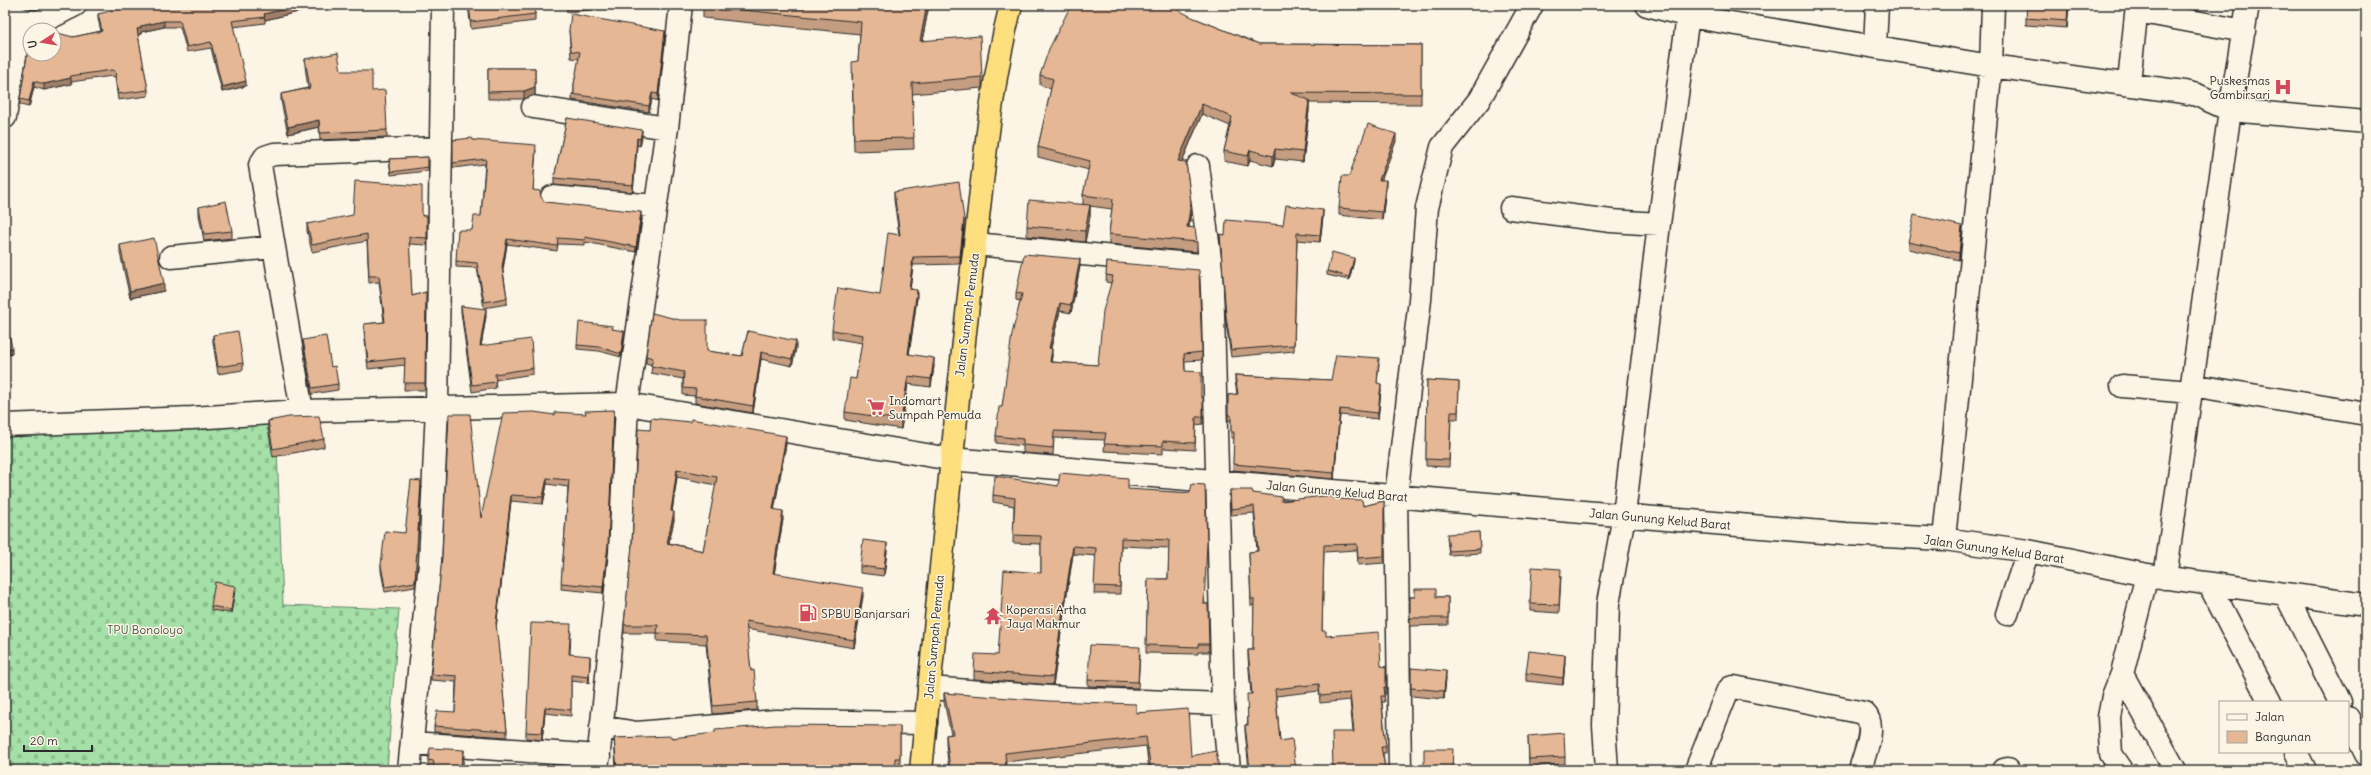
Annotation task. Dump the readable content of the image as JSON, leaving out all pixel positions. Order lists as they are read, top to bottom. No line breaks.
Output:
{"streets":{"highway":["Jalan Sumpah Pemuda"],"street":["Jalan Gunung Kelud Barat"]},"crossings":[["Jalan Sumpah Pemuda","Jalan Gunung Kelud Barat"]],"parks":["TPU Bonoloyo"],"places":{"hospital":["Puskesmas Gambirsari"],"supermarket":["Indomart Sumpah Pemuda"],"fuel station":["SPBU Banjarsari"],"temple":["Koperasi Artha Jaya Makmur"]},"legend":["Jalan","Bangunan"],"scale_bar":"20 m","north":"left"}
